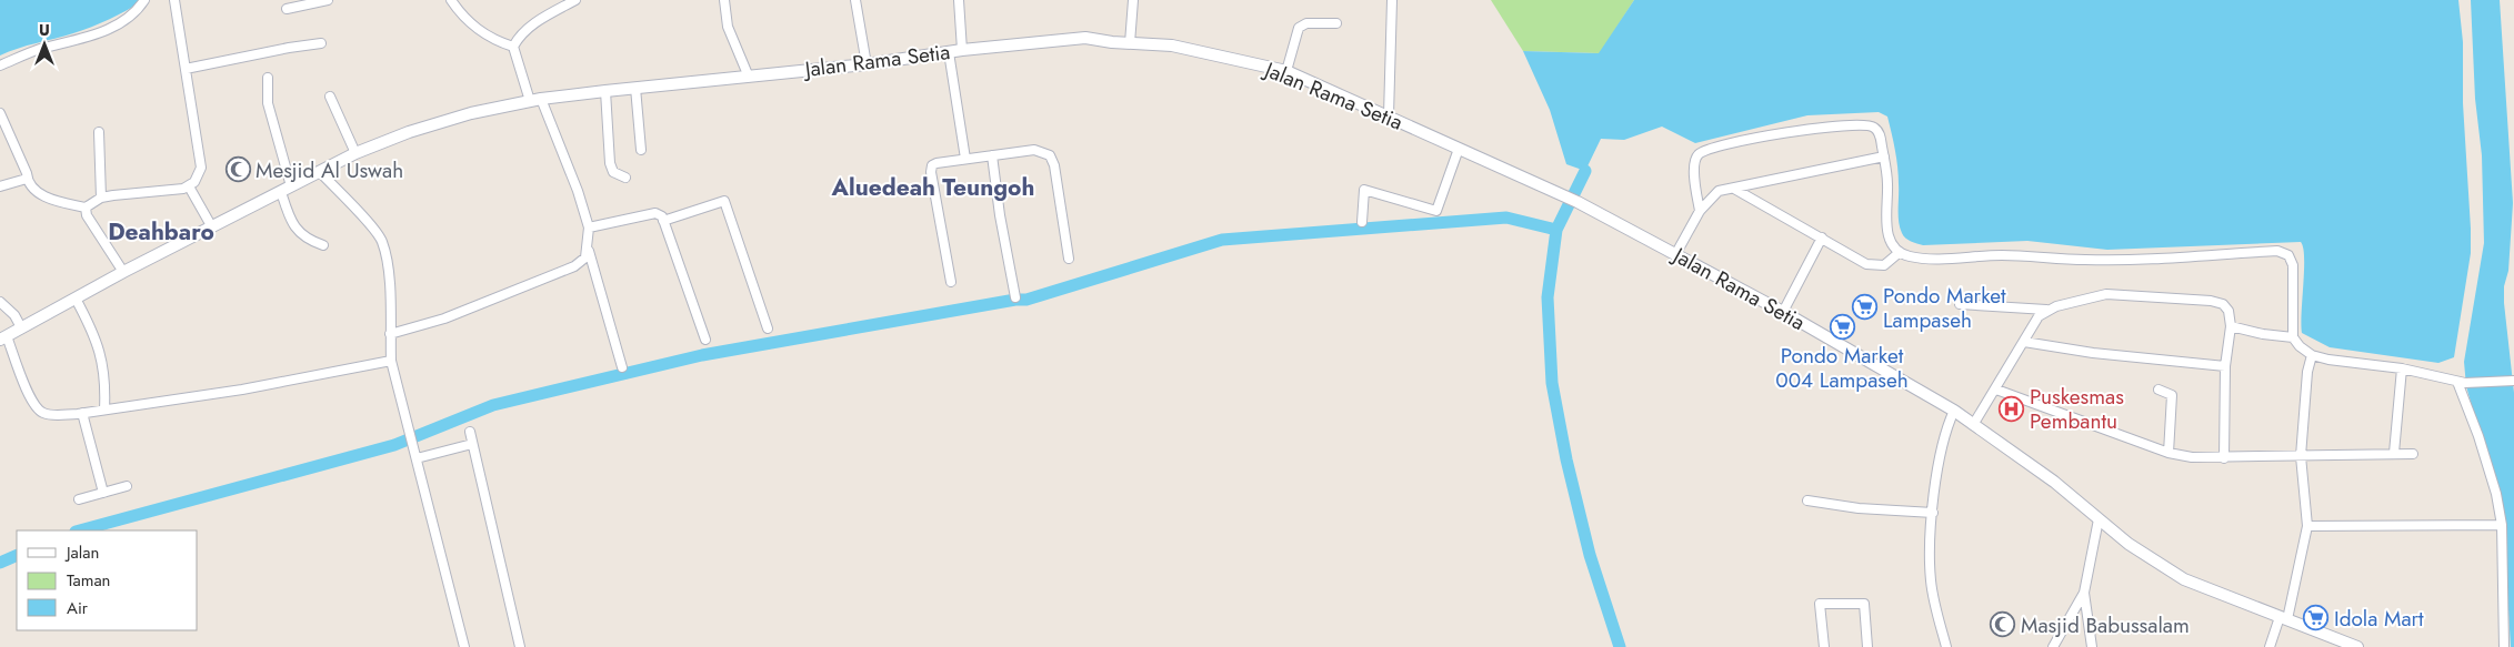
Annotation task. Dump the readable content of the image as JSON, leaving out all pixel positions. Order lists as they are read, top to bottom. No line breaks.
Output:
{"streets":{"street":["Jalan Rama Setia"]},"districts":["Aluedeah Teungoh","Deahbaro"],"places":{"mosque":["Mesjid Al Uswah","Masjid Babussalam"],"supermarket":["Pondo Market Lampaseh","Pondo Market 004 Lampaseh","Idola Mart"],"hospital":["Puskesmas Pembantu"]},"legend":["Jalan","Taman","Air"],"north":"top"}
